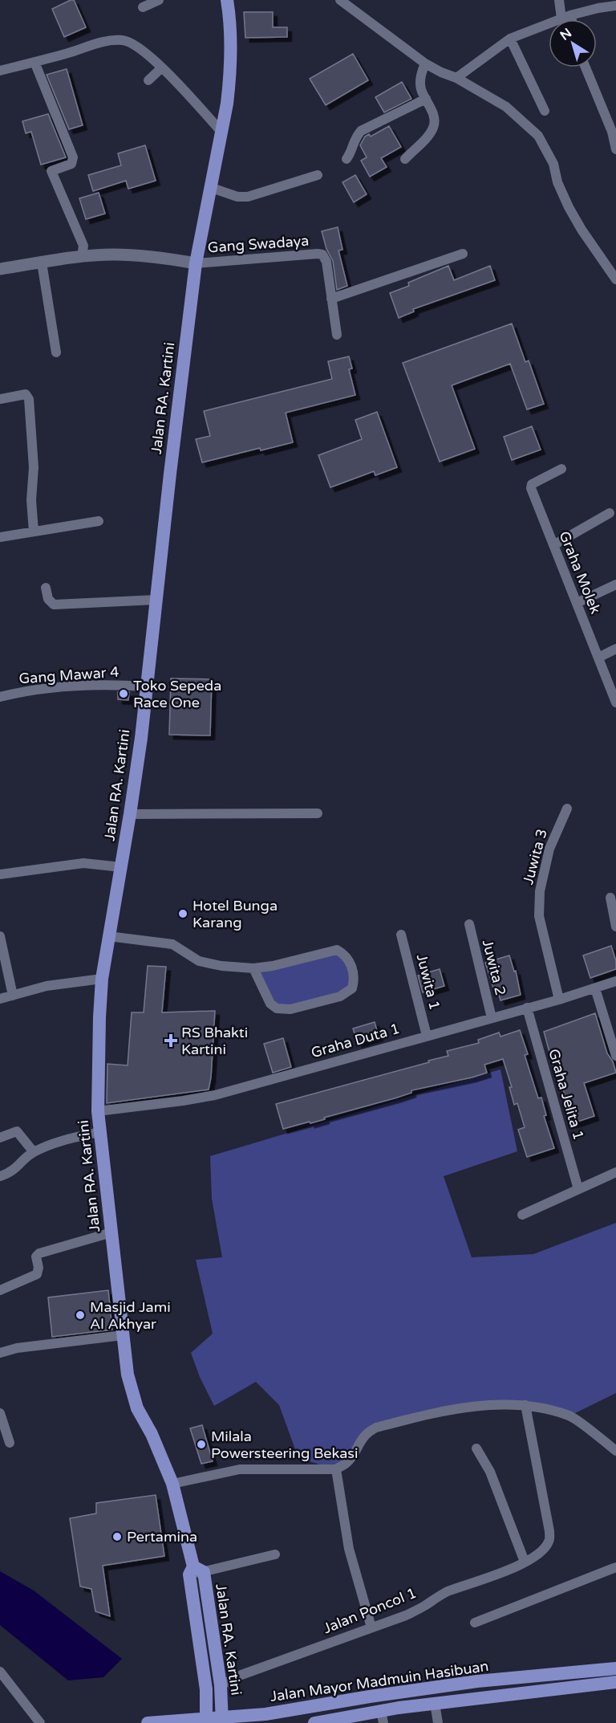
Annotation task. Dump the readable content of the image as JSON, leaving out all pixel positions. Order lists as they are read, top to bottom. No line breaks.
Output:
{"streets":{"main road":["Jalan RA. Kartini","Jalan Mayor Madmuin Hasibuan"],"street":["Gang Swadaya","Graha Molek","Gang Mawar 4","Juwita 3","Juwita 2","Juwita 1","Graha Duta 1","Graha Jelita 1","Jalan Poncol 1"]},"crossings":[["Gang Swadaya","Jalan RA. Kartini"],["Jalan RA. Kartini","Gang Mawar 4"],["Jalan RA. Kartini","Graha Duta 1"],["Jalan RA. Kartini","Jalan Poncol 1"],["Jalan RA. Kartini","Jalan Mayor Madmuin Hasibuan"],["Juwita 3","Graha Duta 1"],["Juwita 2","Graha Duta 1"],["Juwita 1","Graha Duta 1"],["Graha Duta 1","Graha Jelita 1"]],"places":{"other":["Toko Sepeda Race One","Hotel Bunga Karang","Masjid Jami Al Akhyar","Milala Powersteering Bekasi","Pertamina"],"health":["RS Bhakti Kartini"]},"north":"top left"}
